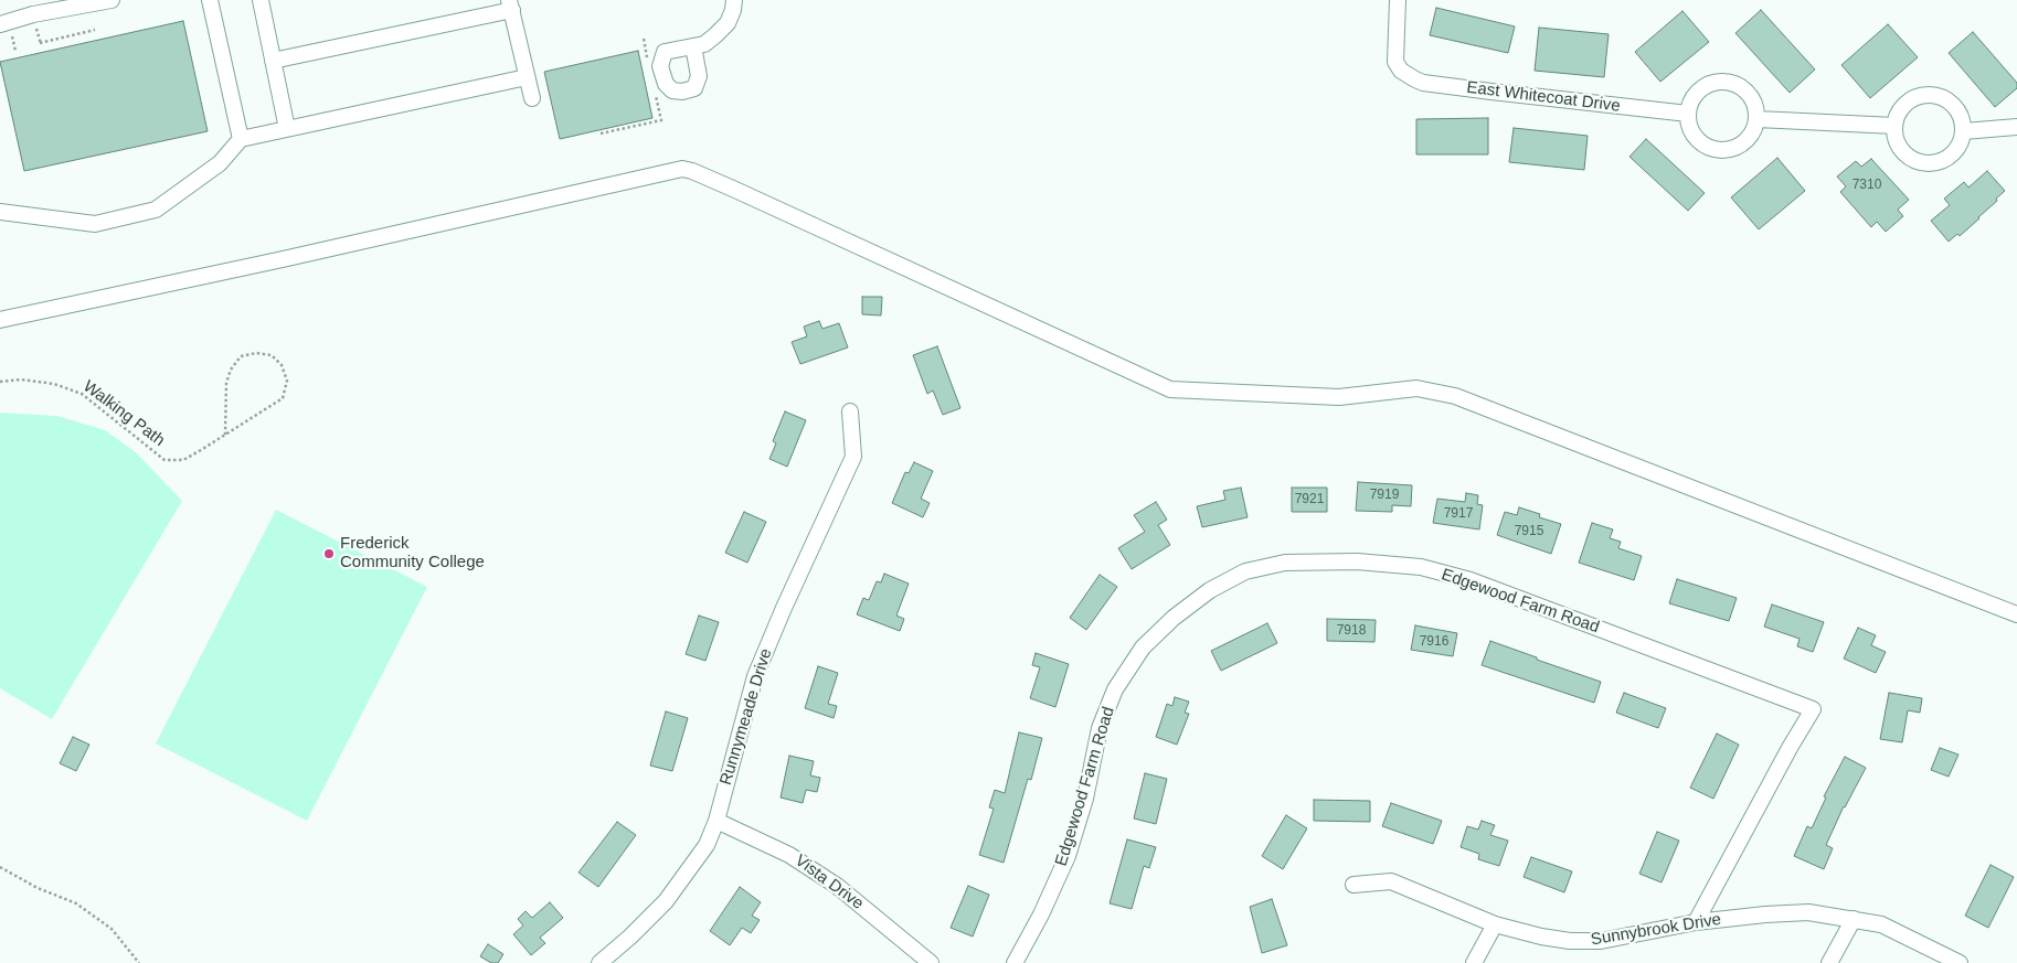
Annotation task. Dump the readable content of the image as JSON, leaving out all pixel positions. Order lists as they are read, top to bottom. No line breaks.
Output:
{"streets":{"street":["East Whitecoat Drive","Edgewood Farm Road","Runnymeade Drive","Vista Drive","Sunnybrook Drive"],"path":["Walking Path"]},"crossings":[["Edgewood Farm Road","Sunnybrook Drive"],["Runnymeade Drive","Vista Drive"]],"places":["Frederick Community College"],"house_numbers":["7310","7919","7921","7917","7915","7918","7916"]}
